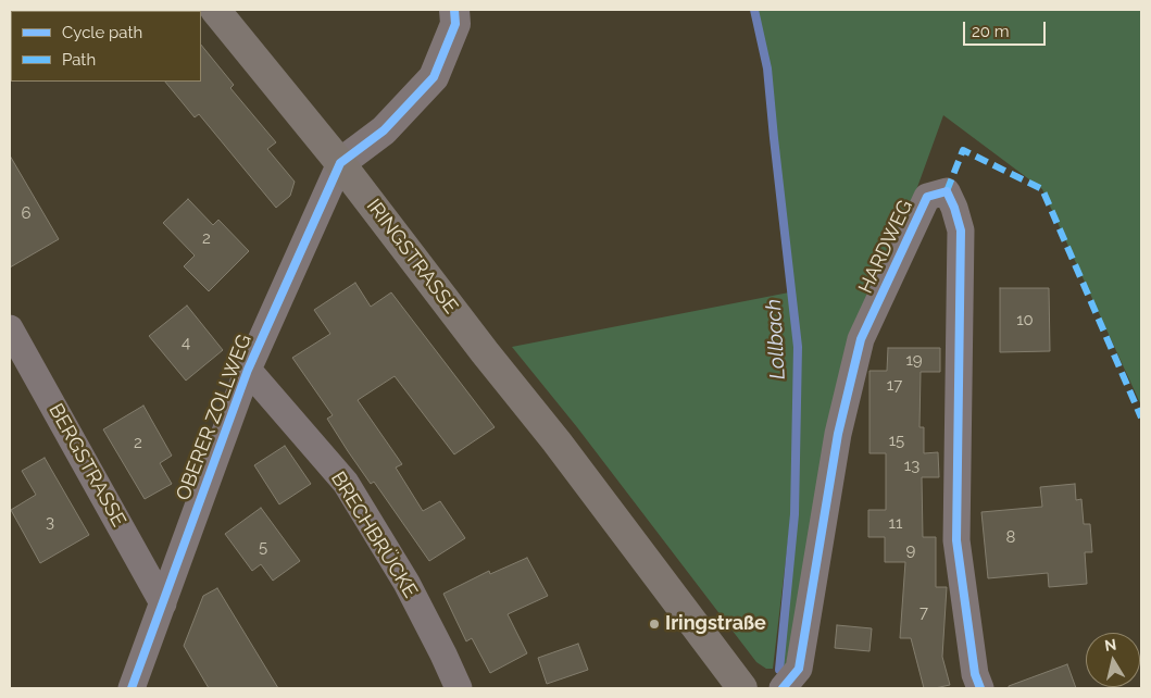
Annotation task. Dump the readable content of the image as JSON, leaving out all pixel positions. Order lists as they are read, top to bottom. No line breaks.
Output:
{"streets":{"main road":["IRINGSTRASSE"],"street":["HARDWEG","OBERER ZOLLWEG","BERGSTRASSE","BRECHBRÜCKE"]},"crossings":[["IRINGSTRASSE","OBERER ZOLLWEG"],["OBERER ZOLLWEG","BERGSTRASSE"],["OBERER ZOLLWEG","BRECHBRÜCKE"]],"water":["Lollbach"],"places":["Iringstraße"],"house_numbers":["6","2","10","4","19","17","15","2","13","3","11","8","5","9","7"],"legend":["Cycle path","Path"],"scale_bar":"20 m","north":"top"}
